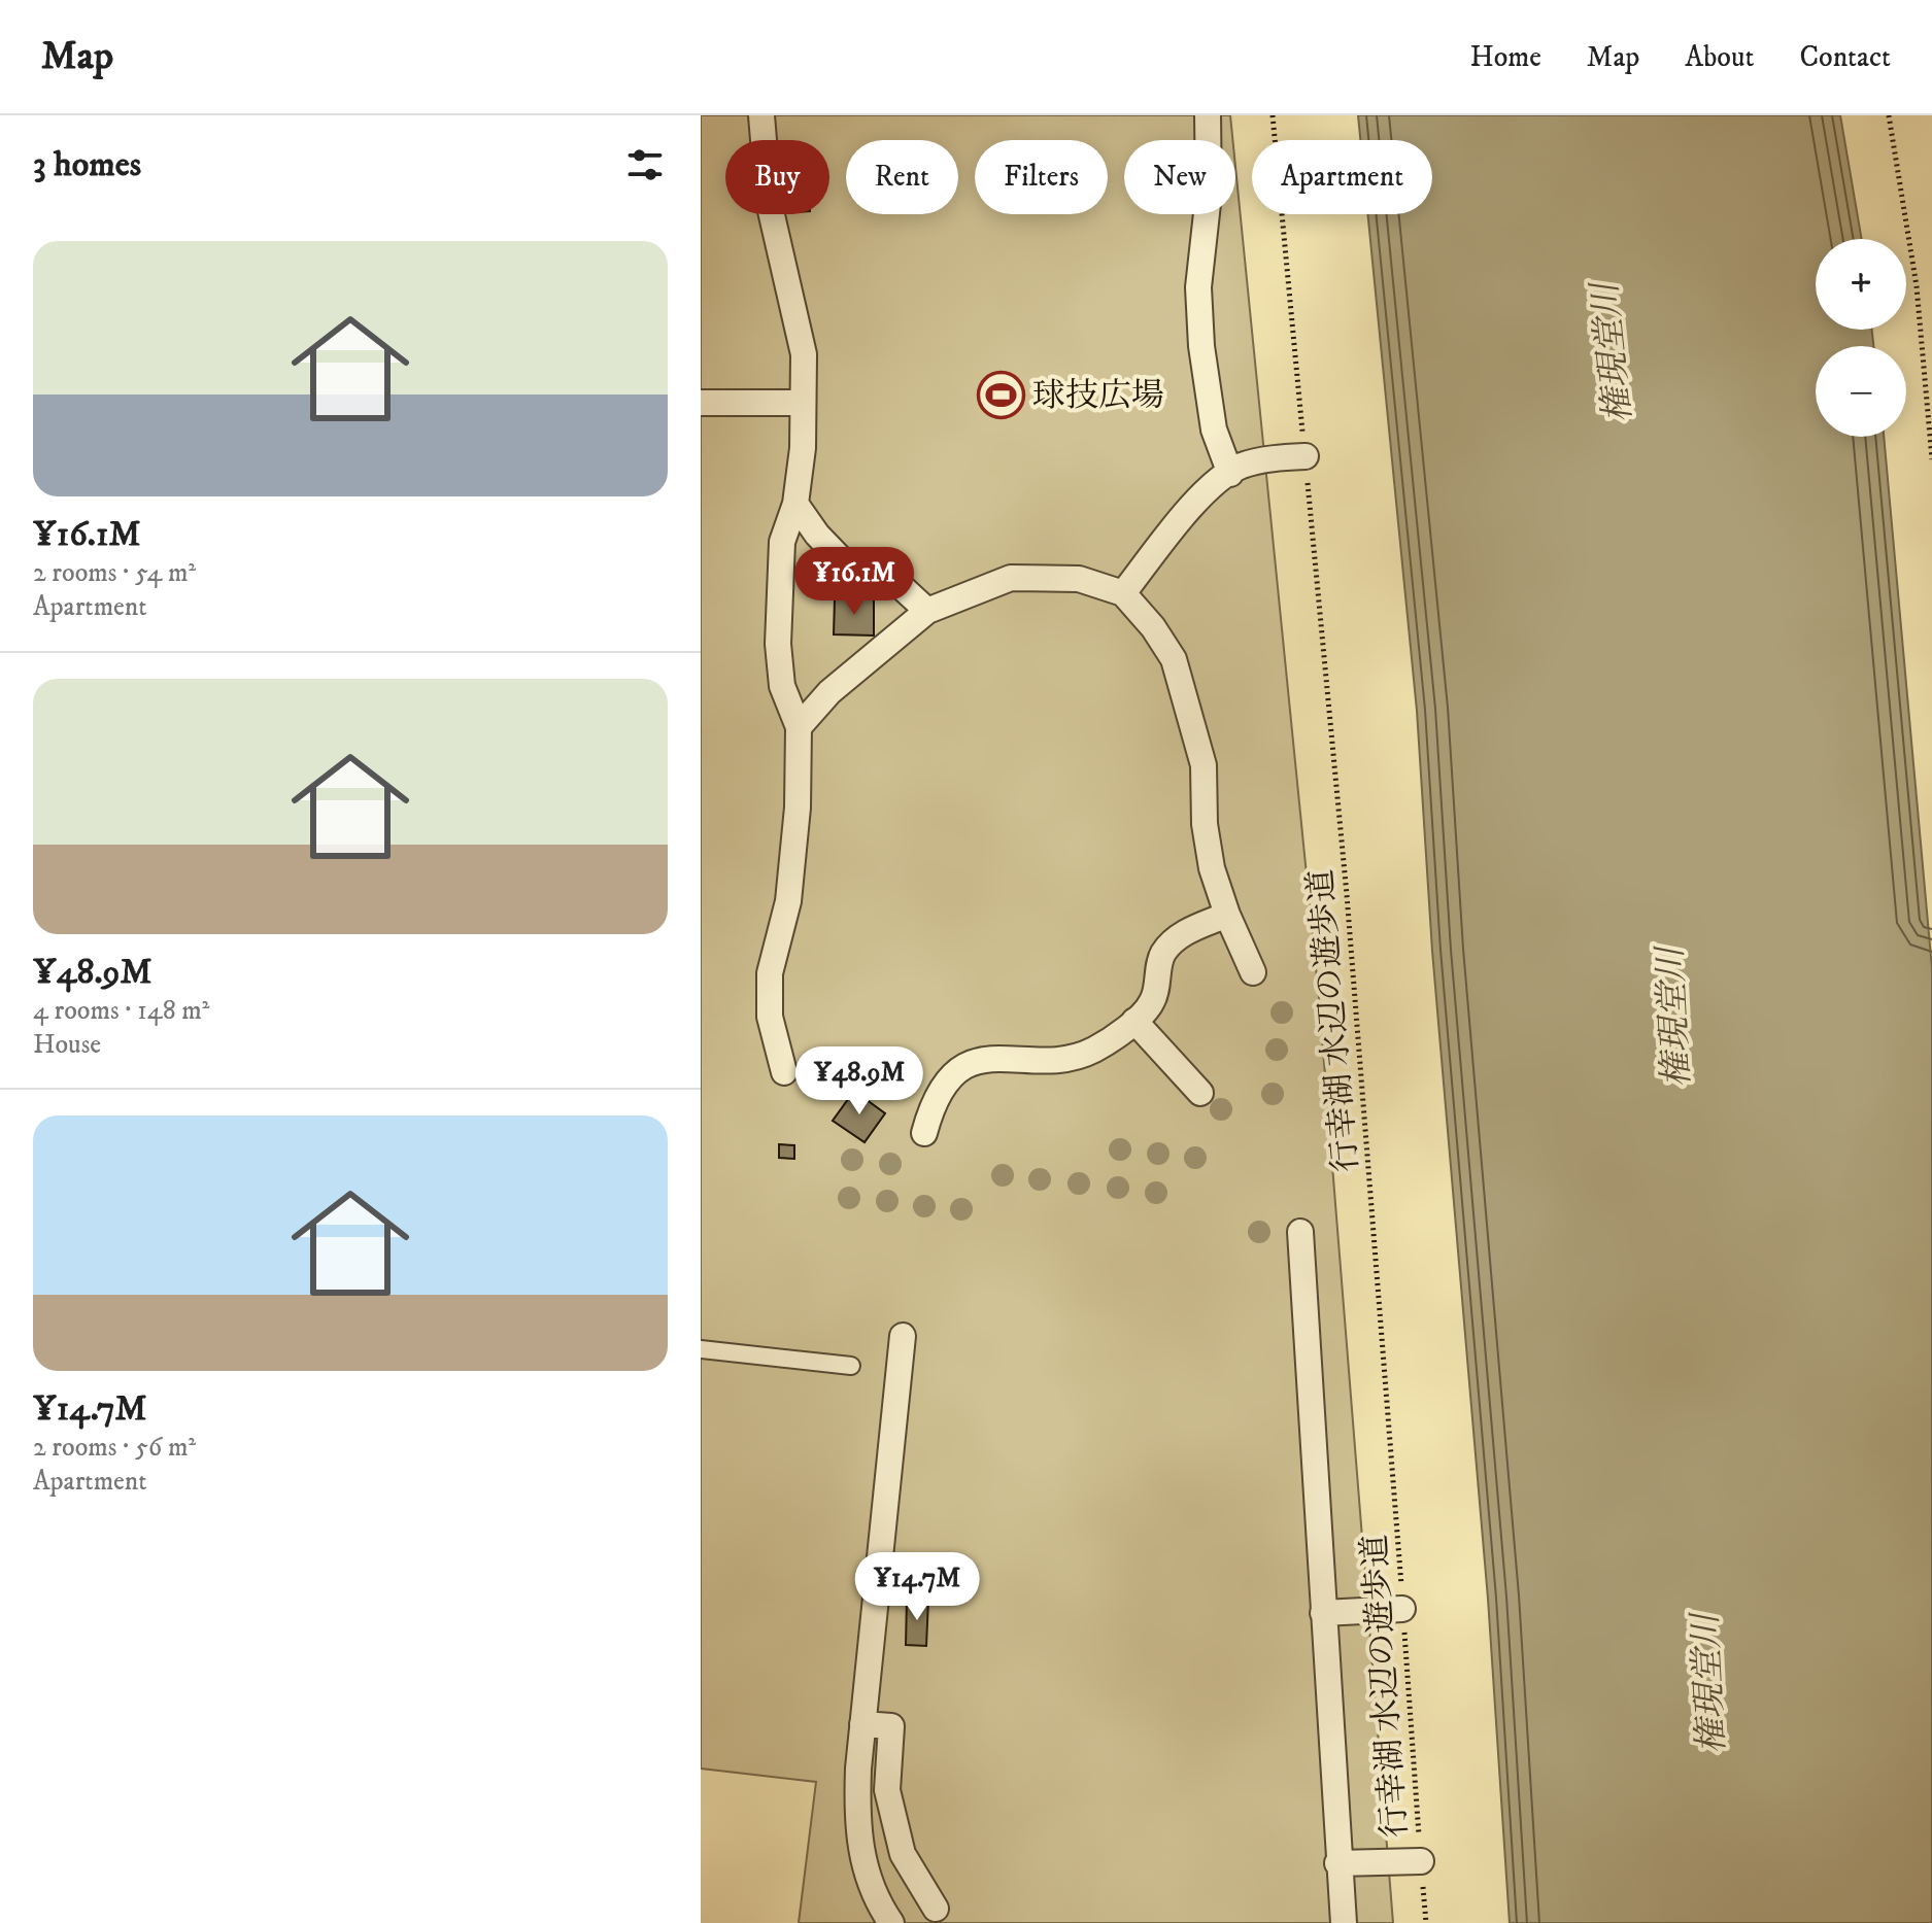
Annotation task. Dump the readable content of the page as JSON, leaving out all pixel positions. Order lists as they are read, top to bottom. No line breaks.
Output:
{"streets":{"path":["行幸湖 水辺の遊歩道"]},"water":["権現堂川"],"places":{"sports":["球技広場"]},"page":{"header":"Map","nav":["Home","Map","About","Contact"],"heading":"3 homes","chip":["Buy","Rent","Filters","New","Apartment"],"list":[{"name":"¥16.1M","note":"2 rooms · 54 m² · Apartment"},{"name":"¥48.9M","note":"4 rooms · 148 m² · House"},{"name":"¥14.7M","note":"2 rooms · 56 m² · Apartment"}],"map_buttons":["+","−"],"price":["¥16.1M","¥48.9M","¥14.7M"]}}
